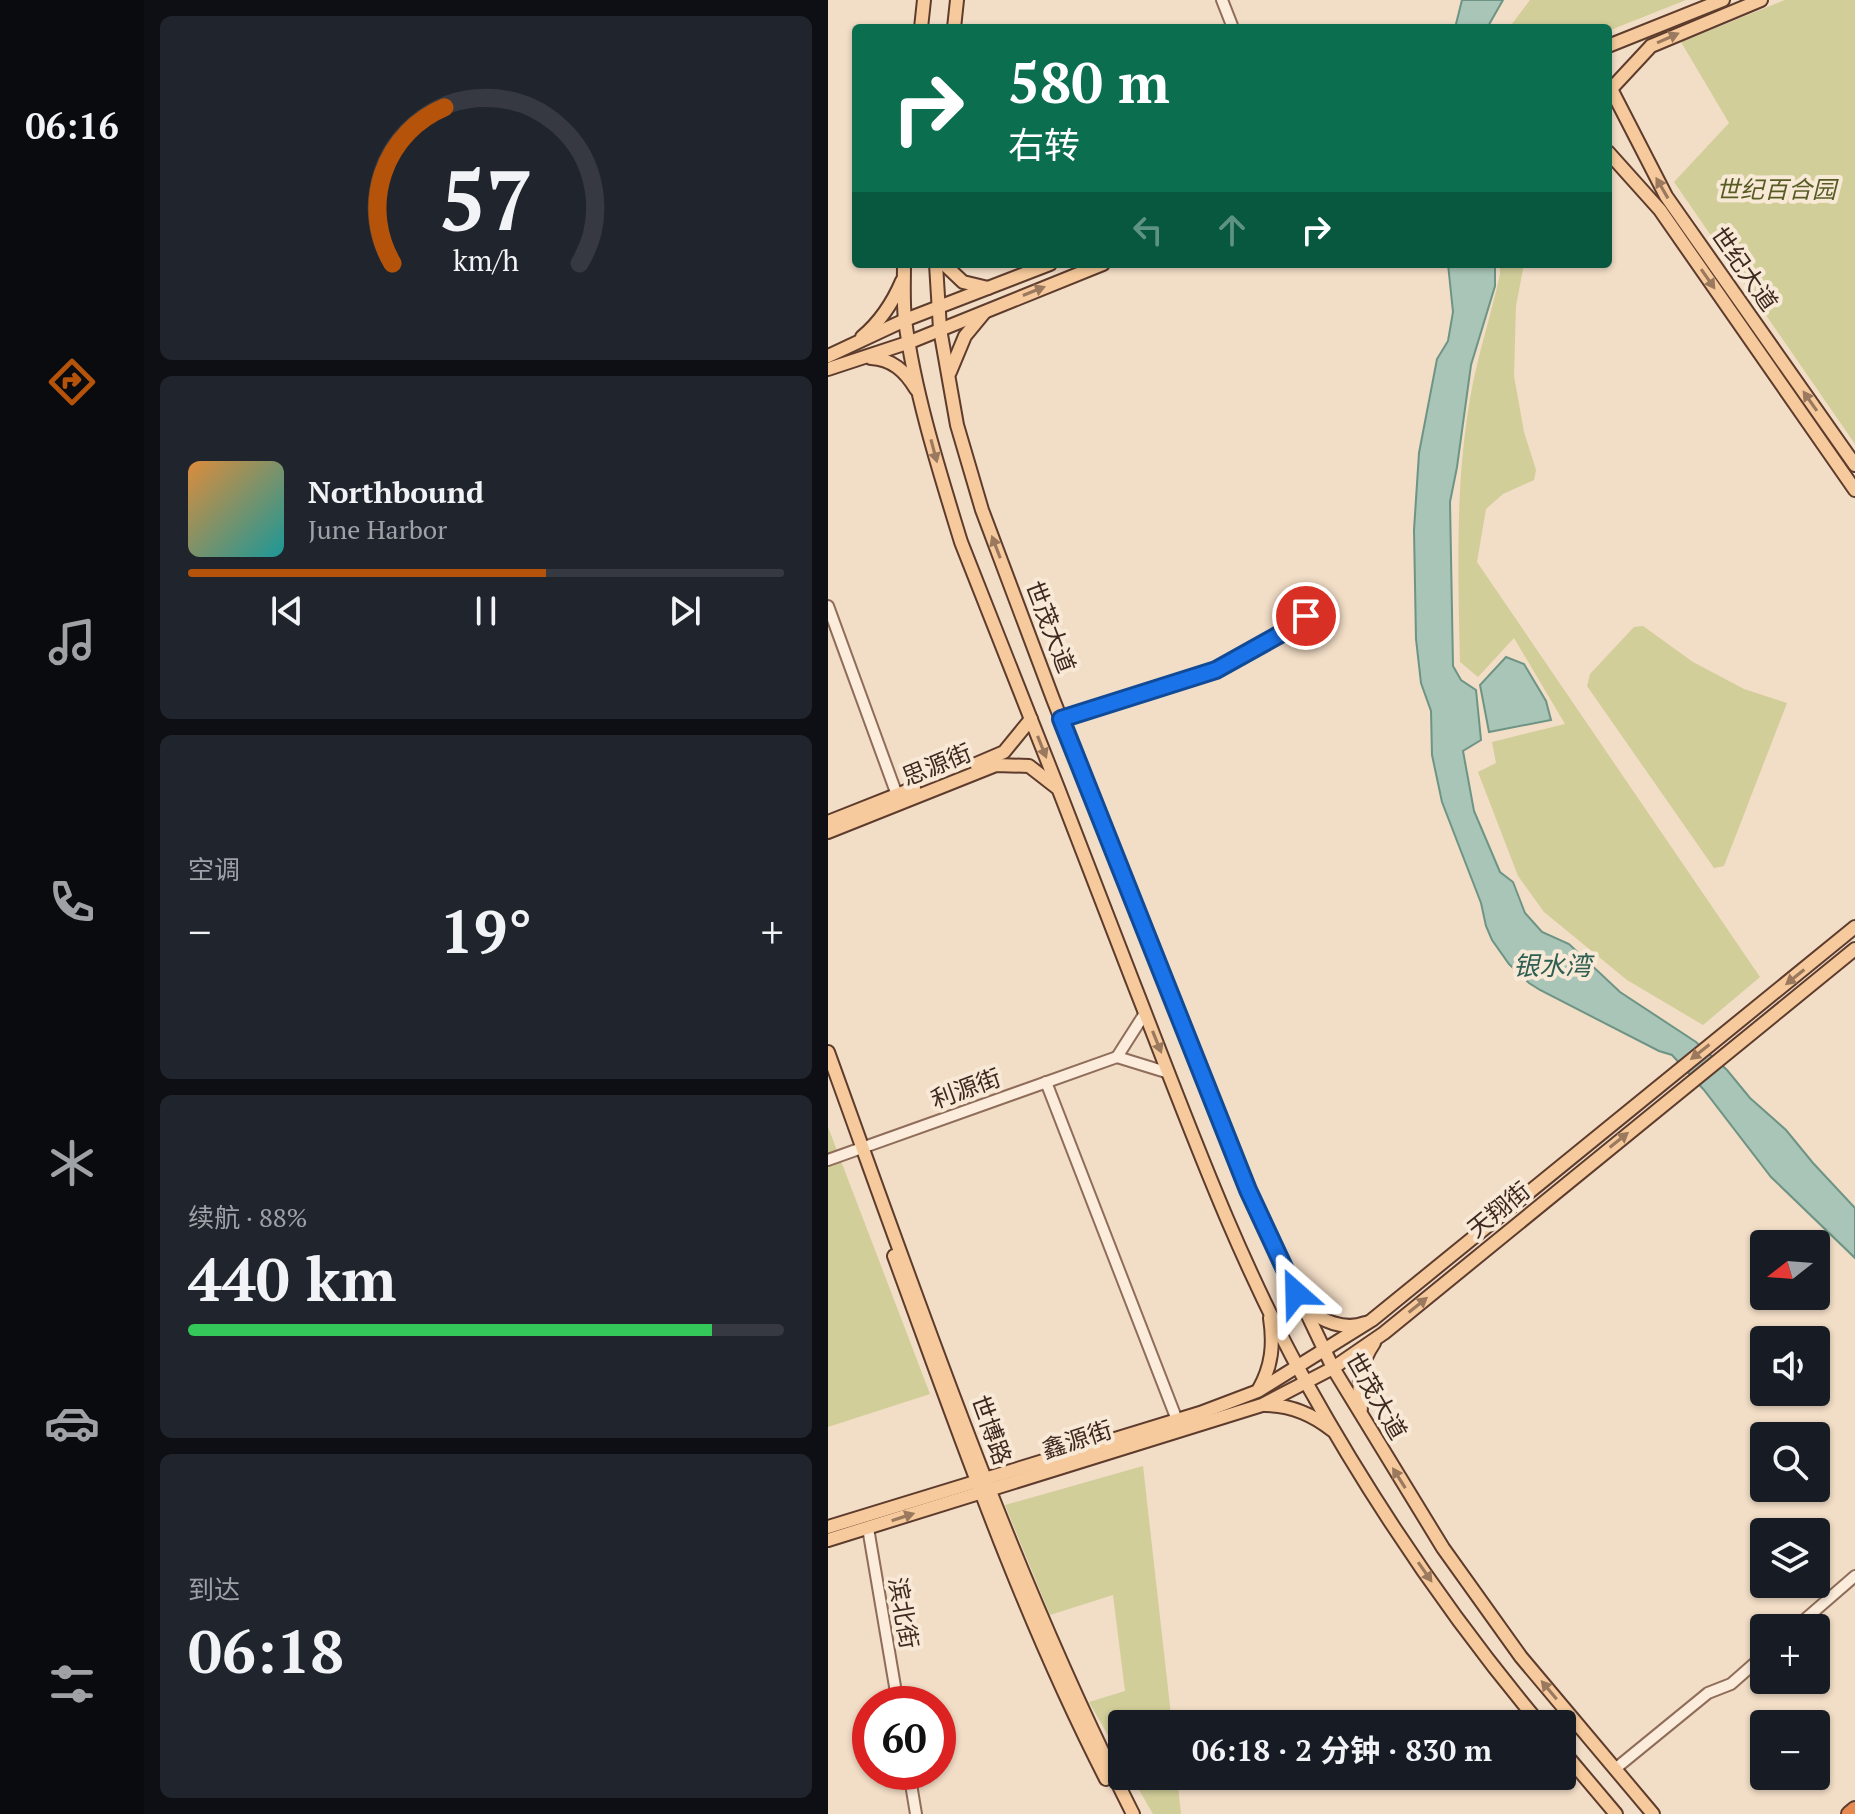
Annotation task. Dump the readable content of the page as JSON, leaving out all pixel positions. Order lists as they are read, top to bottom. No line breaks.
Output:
{"streets":{"main road":["世纪大道","世茂大道","思源街","天翔街","世博路","鑫源街"],"street":["利源街","滨北街"]},"crossings":[["世茂大道","天翔街"],["世茂大道","鑫源街"],["利源街","世博路"],["天翔街","鑫源街"],["世博路","鑫源街"],["鑫源街","滨北街"]],"water":["银水湾"],"parks":["世纪百合园"],"north":"left","page":{"tabs":"06:16","turn":["580 m","右转"],"song":["Northbound","June Harbor"],"tile":["空调",["续航 · 88%","440 km"],["到达","06:18"]],"heat":["−","19°","+"],"map_buttons":["+","−"],"limit":"60","trip":"06:18 · 2 分钟 · 830 m","gauge":["57","km/h"]}}
